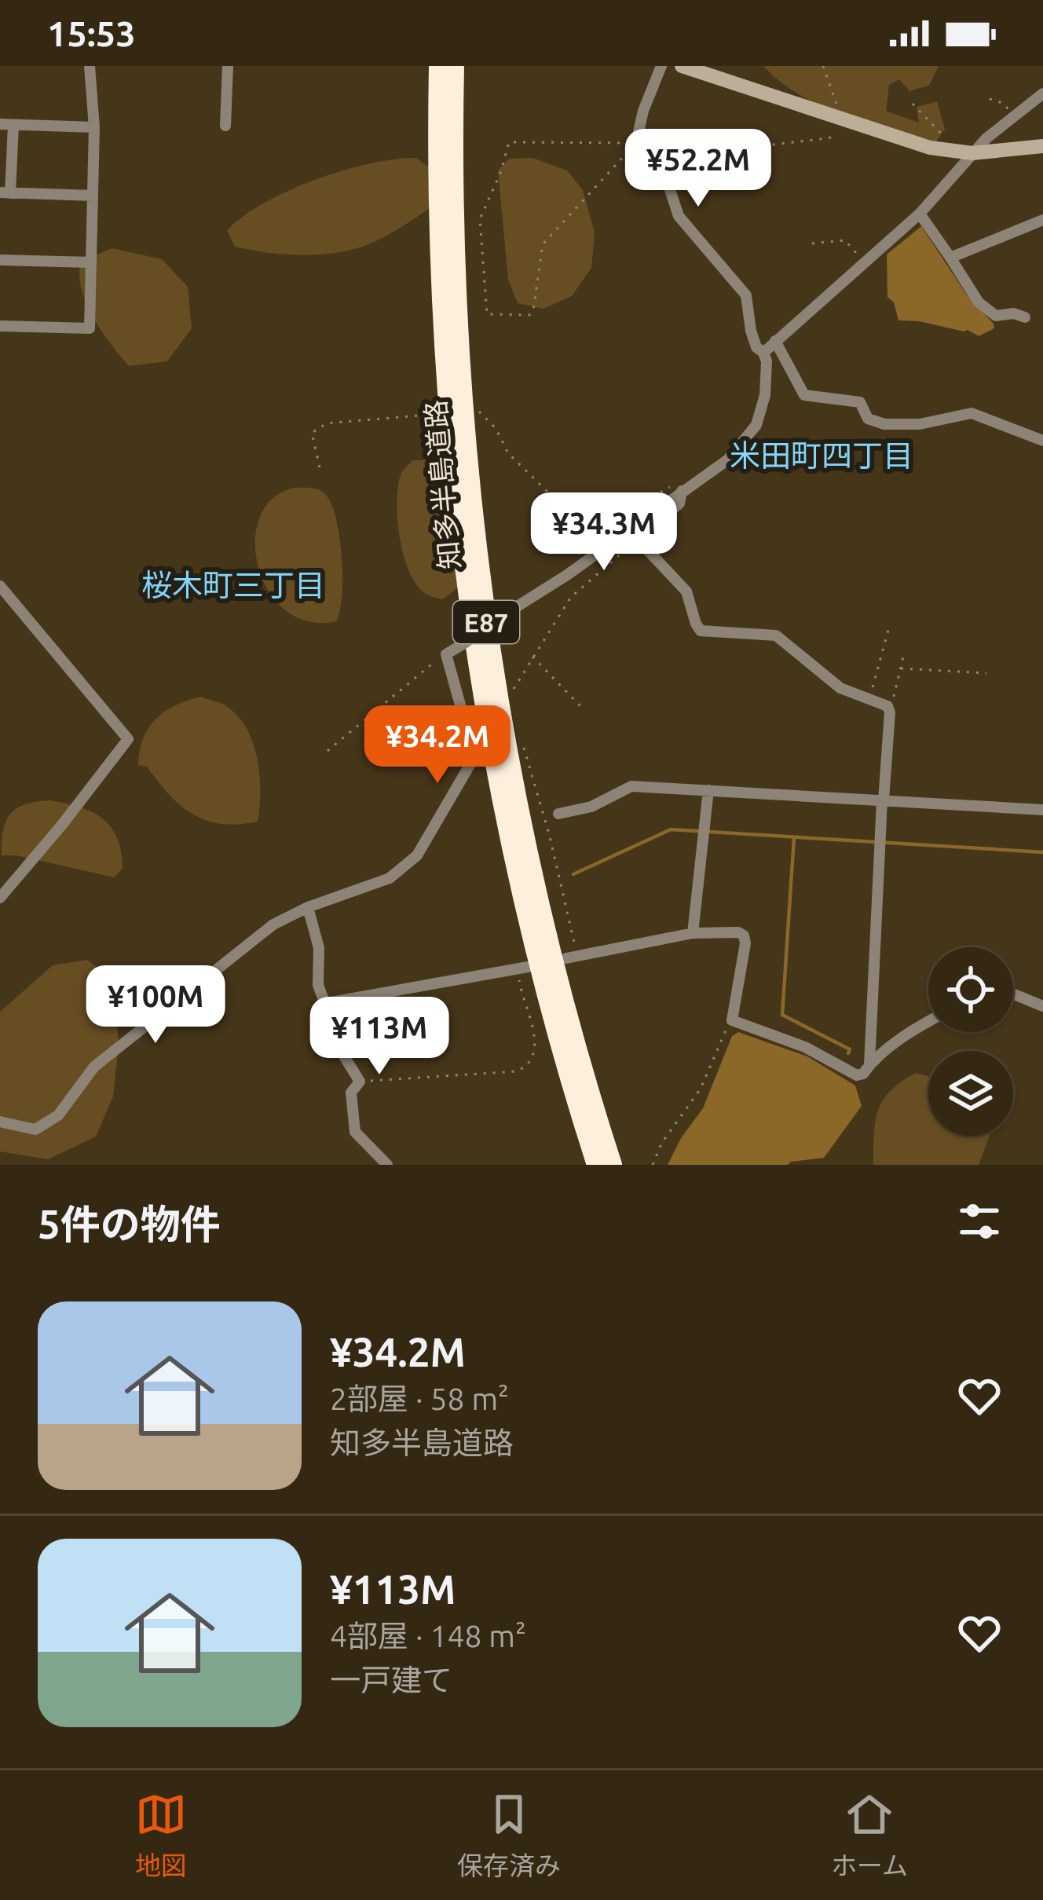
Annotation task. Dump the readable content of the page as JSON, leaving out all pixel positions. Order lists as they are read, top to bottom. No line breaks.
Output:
{"streets":{"highway":["知多半島道路","E87"]},"districts":["米田町四丁目","桜木町三丁目"],"page":{"status":"15:53","price":["¥52.2M","¥34.3M","¥34.2M","¥100M","¥113M"],"heading":"5件の物件","list":[{"name":"¥34.2M","note":"2部屋 · 58 m² · 知多半島道路"},{"name":"¥113M","note":"4部屋 · 148 m² · 一戸建て"}],"tabs":["地図","保存済み","ホーム"]}}
